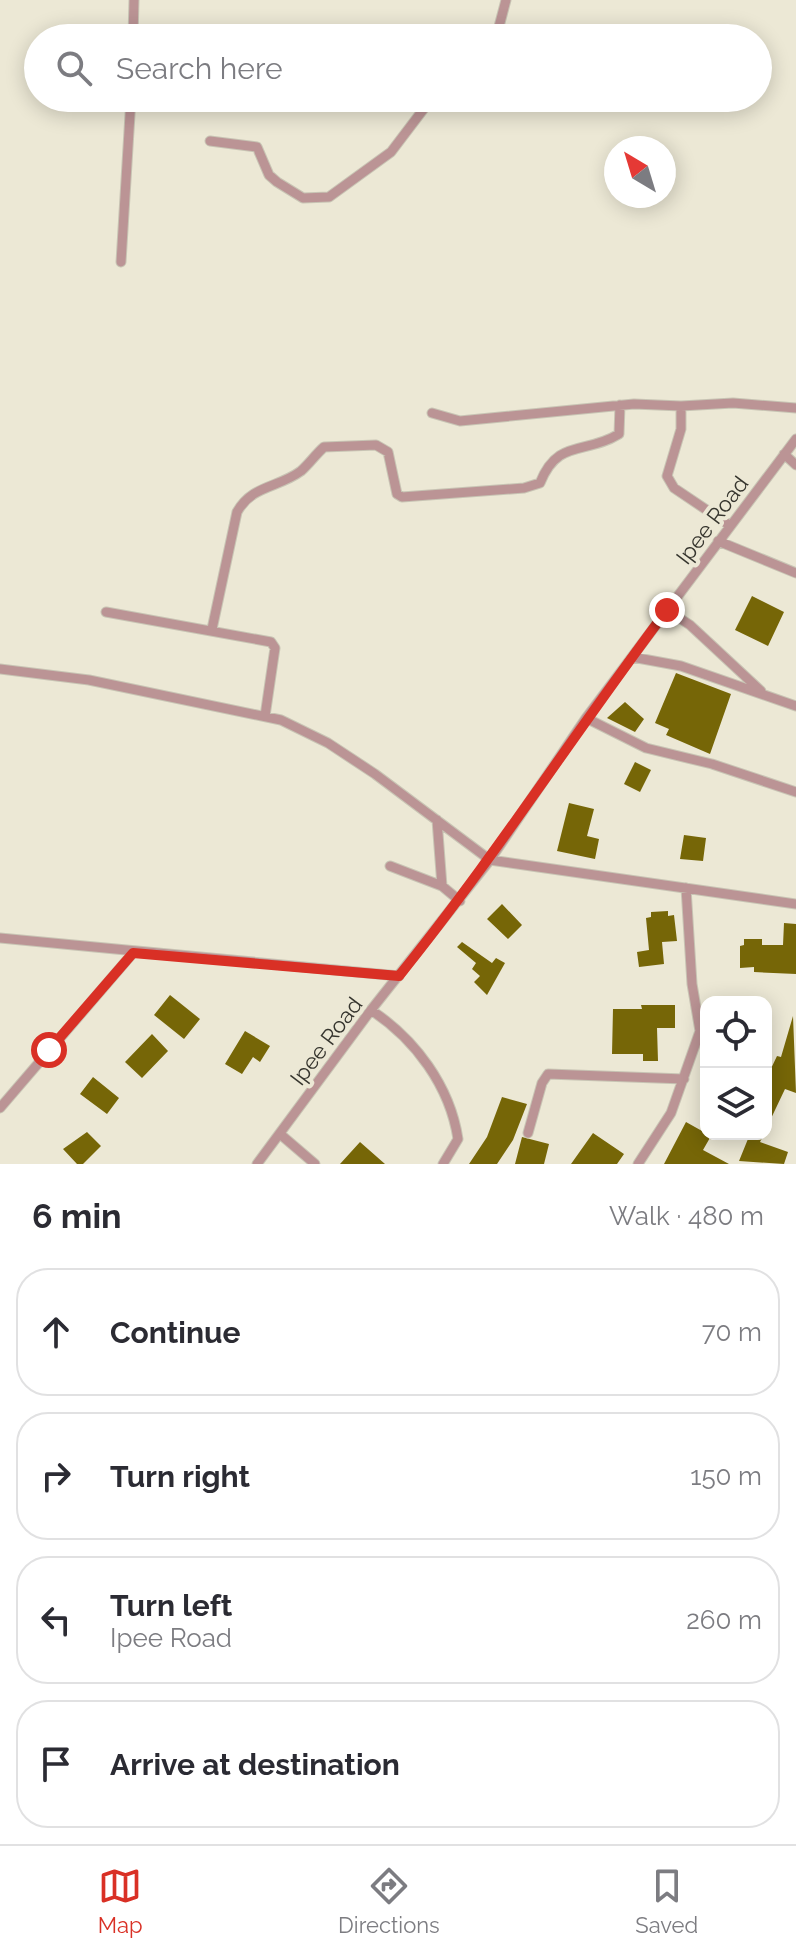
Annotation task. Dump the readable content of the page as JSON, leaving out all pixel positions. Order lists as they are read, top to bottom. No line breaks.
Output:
{"streets":{"street":["Ipee Road"]},"north":"top left","page":{"search":"Search here","heading":["6 min","Walk · 480 m"],"list":[["Continue","70 m"],["Turn right","150 m"],["Turn left","Ipee Road","260 m"],"Arrive at destination"],"nav":["Map","Directions","Saved"]}}
